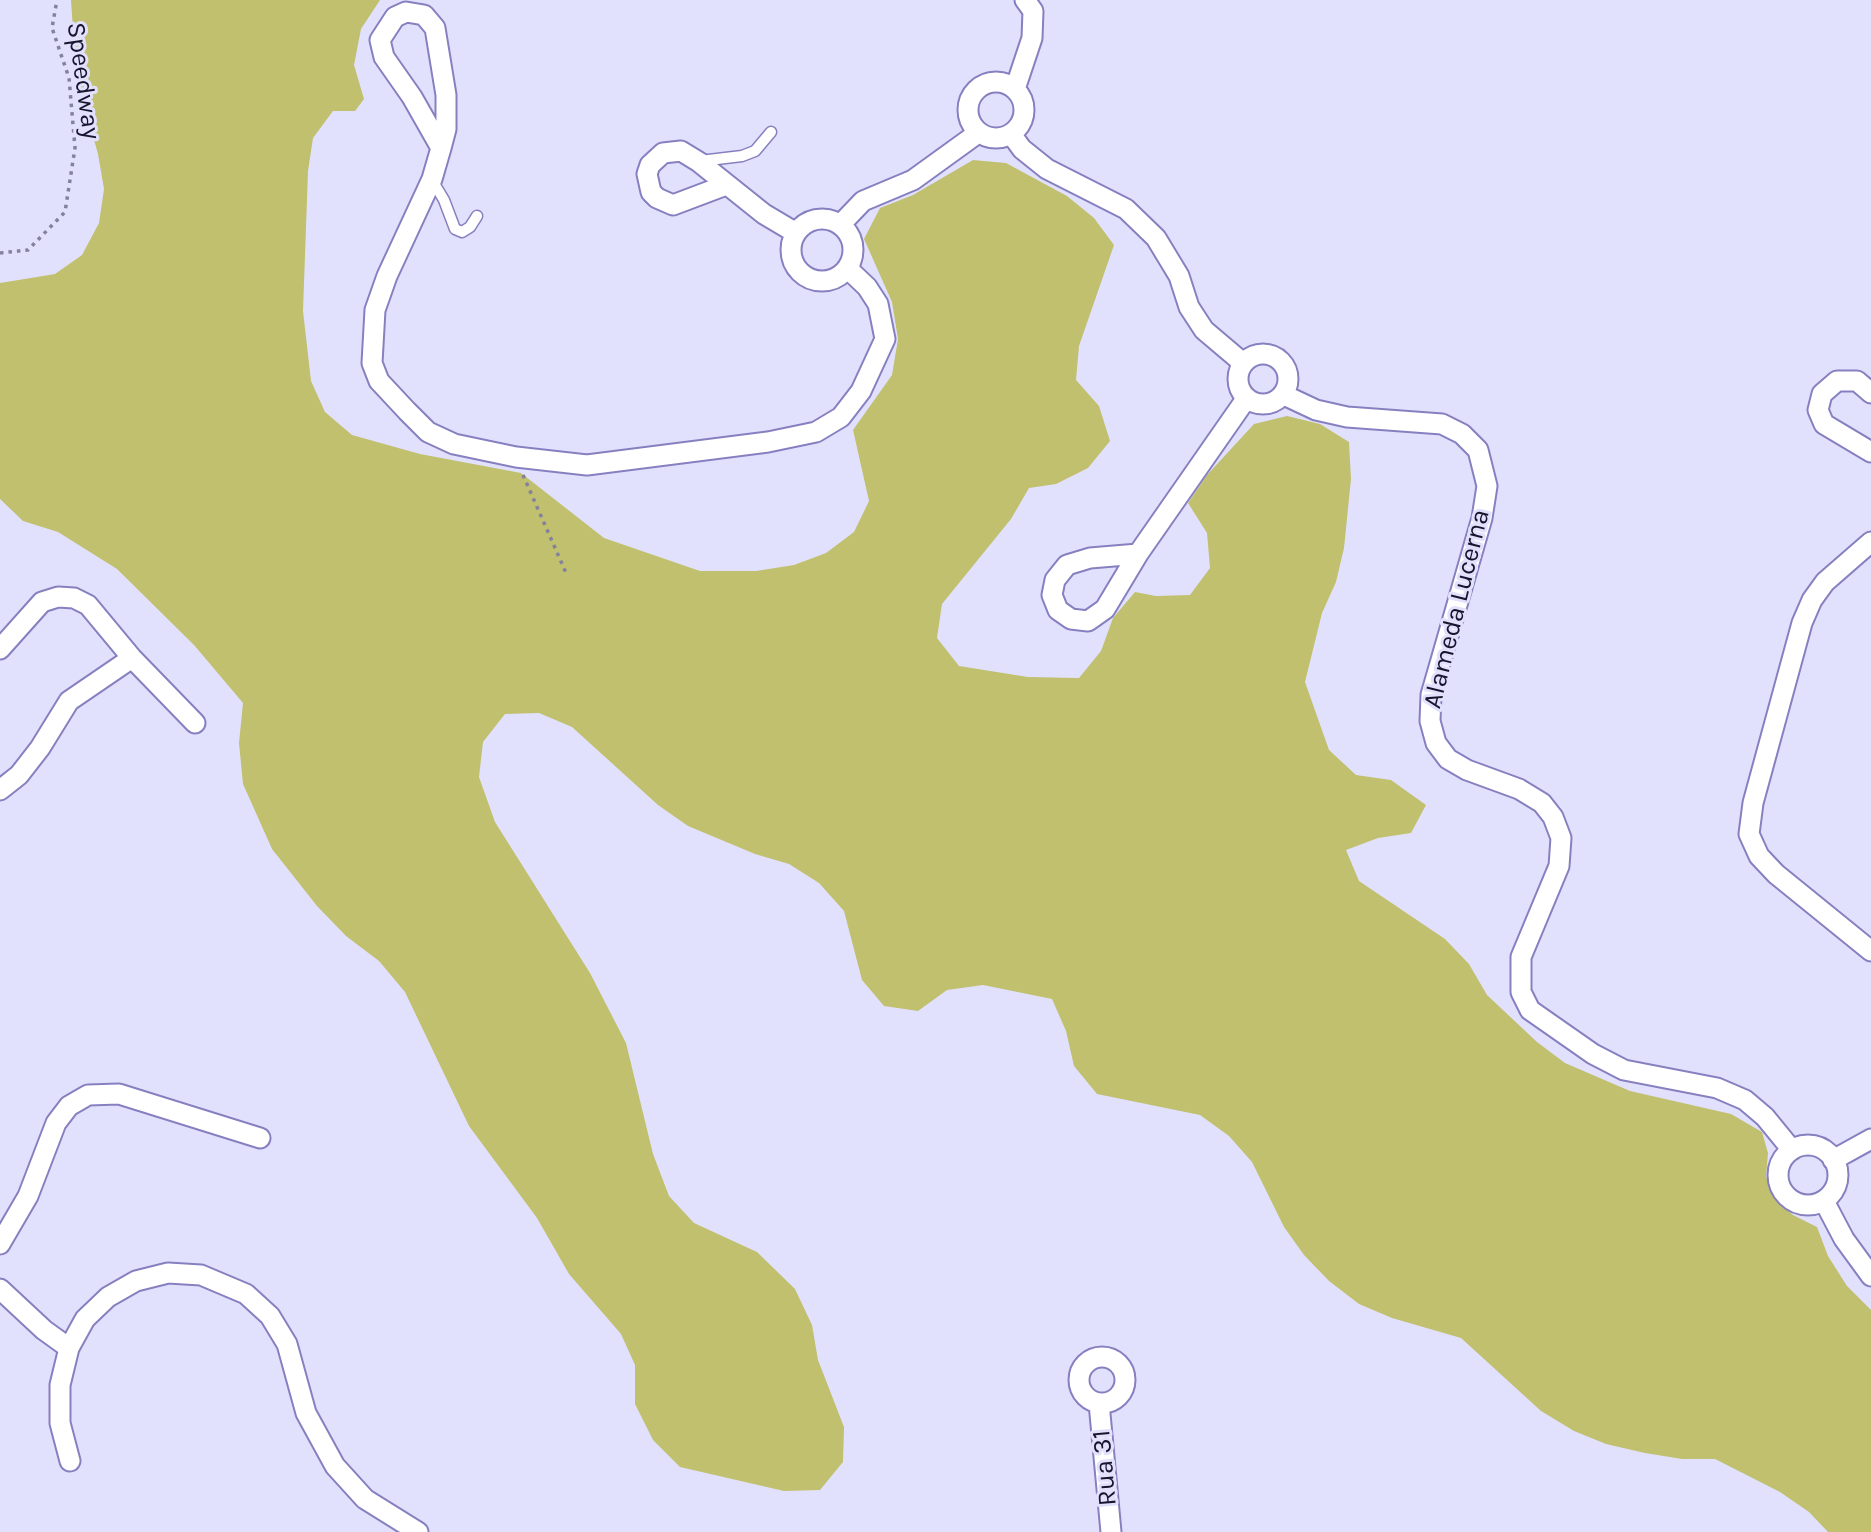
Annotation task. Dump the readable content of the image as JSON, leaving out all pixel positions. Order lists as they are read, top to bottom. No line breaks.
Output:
{"streets":{"street":["Alameda Lucerna","Rua 31"],"path":["Speedway"]}}
